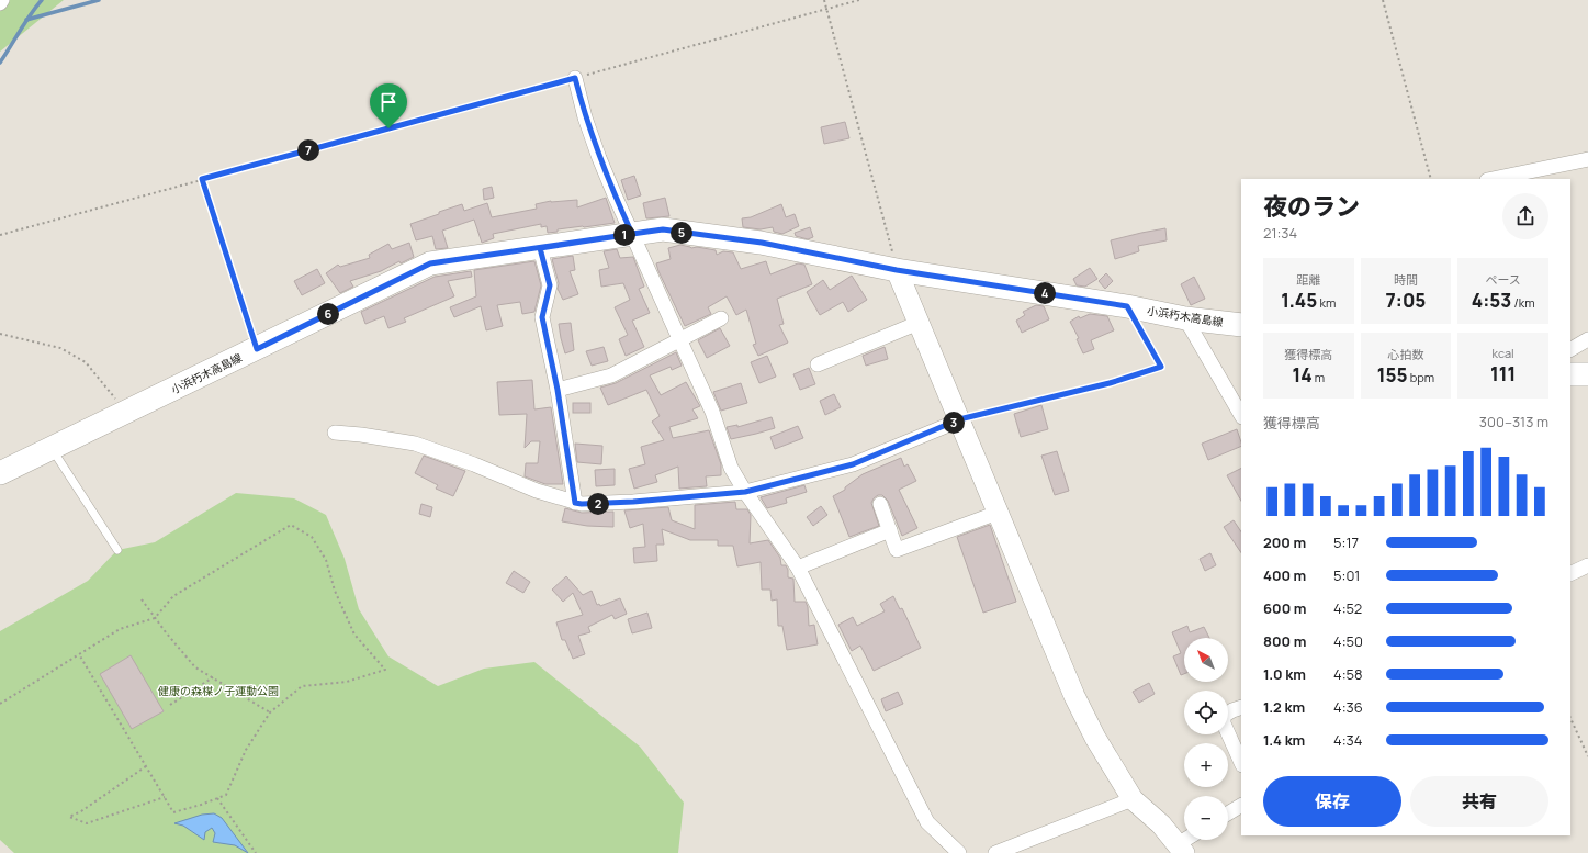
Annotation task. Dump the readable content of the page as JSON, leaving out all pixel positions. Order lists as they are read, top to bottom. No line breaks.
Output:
{"streets":{"main road":["小浜朽木高島線"]},"parks":["健康の森楳ノ子運動公園"],"north":"top left","page":{"pins":["7","5","1","4","6","3","2"],"heading":["夜のラン","21:34"],"stats":[["距離","1.45 km"],["時間","7:05"],["ペース","4:53 /km"],["獲得標高","14 m"],["心拍数","155 bpm"],["kcal","111"]],"chart":["獲得標高","300–313 m"],"list":[{"name":"200 m","note":"5:17"},{"name":"400 m","note":"5:01"},{"name":"600 m","note":"4:52"},{"name":"800 m","note":"4:50"},{"name":"1.0 km","note":"4:58"},{"name":"1.2 km","note":"4:36"},{"name":"1.4 km","note":"4:34"}],"map_buttons":["+","−"],"buttons":["保存","共有"]}}
